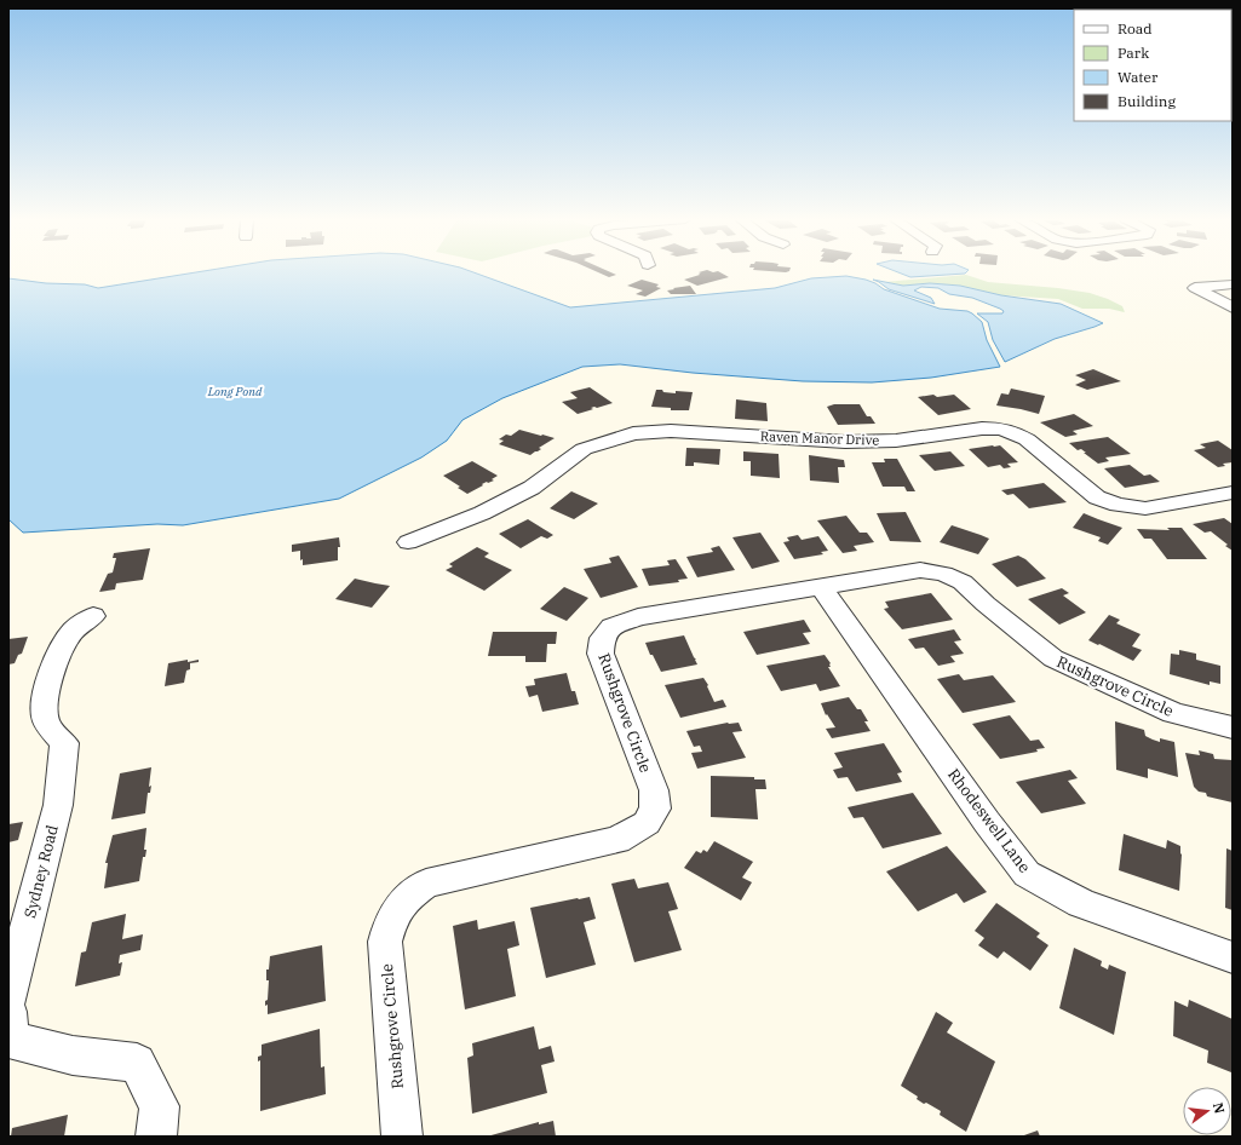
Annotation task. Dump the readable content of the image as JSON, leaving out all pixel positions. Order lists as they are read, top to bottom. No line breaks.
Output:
{"streets":{"street":["Raven Manor Drive","Rushgrove Circle","Rhodeswell Lane","Sydney Road"]},"crossings":[["Rushgrove Circle","Rhodeswell Lane"]],"water":["Long Pond"],"legend":["Road","Park","Water","Building"],"north":"right"}
